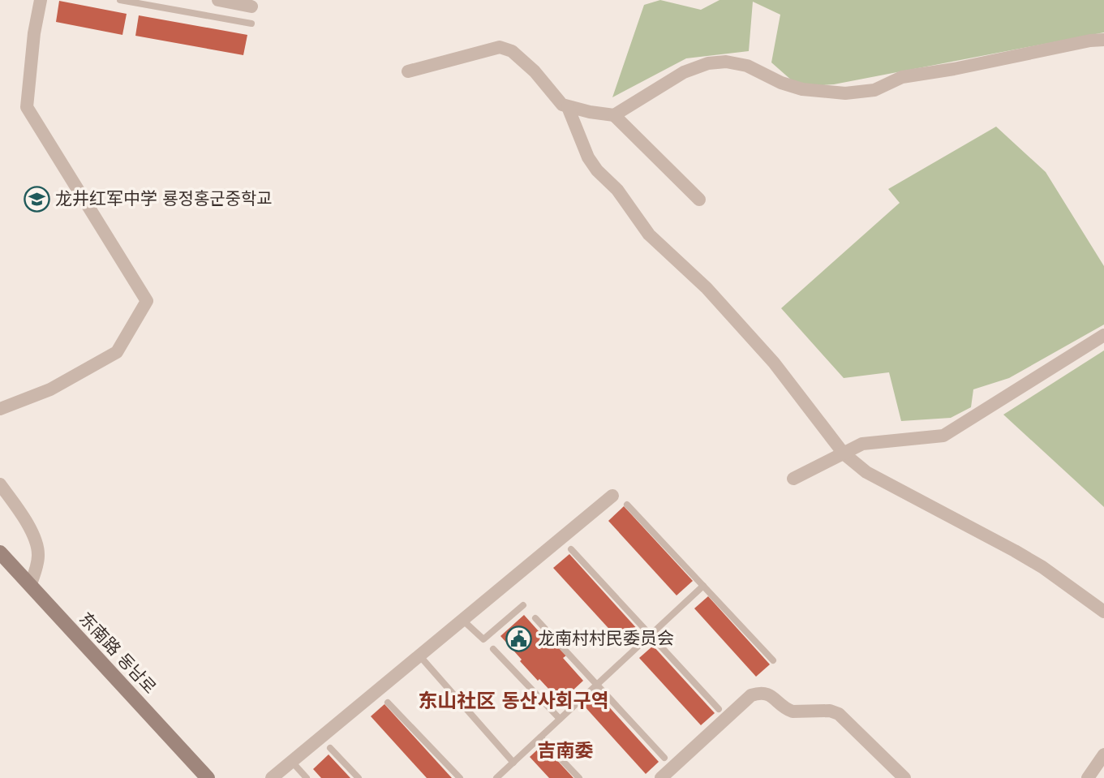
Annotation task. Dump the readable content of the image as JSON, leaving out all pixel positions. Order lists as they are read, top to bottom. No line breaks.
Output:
{"streets":{"main road":["东南路 동남로"]},"districts":["东山社区 동산사회구역","吉南委"],"places":{"school or university":["龙井红军中学 룡정홍군중학교"],"public building":["龙南村村民委员会"]}}
